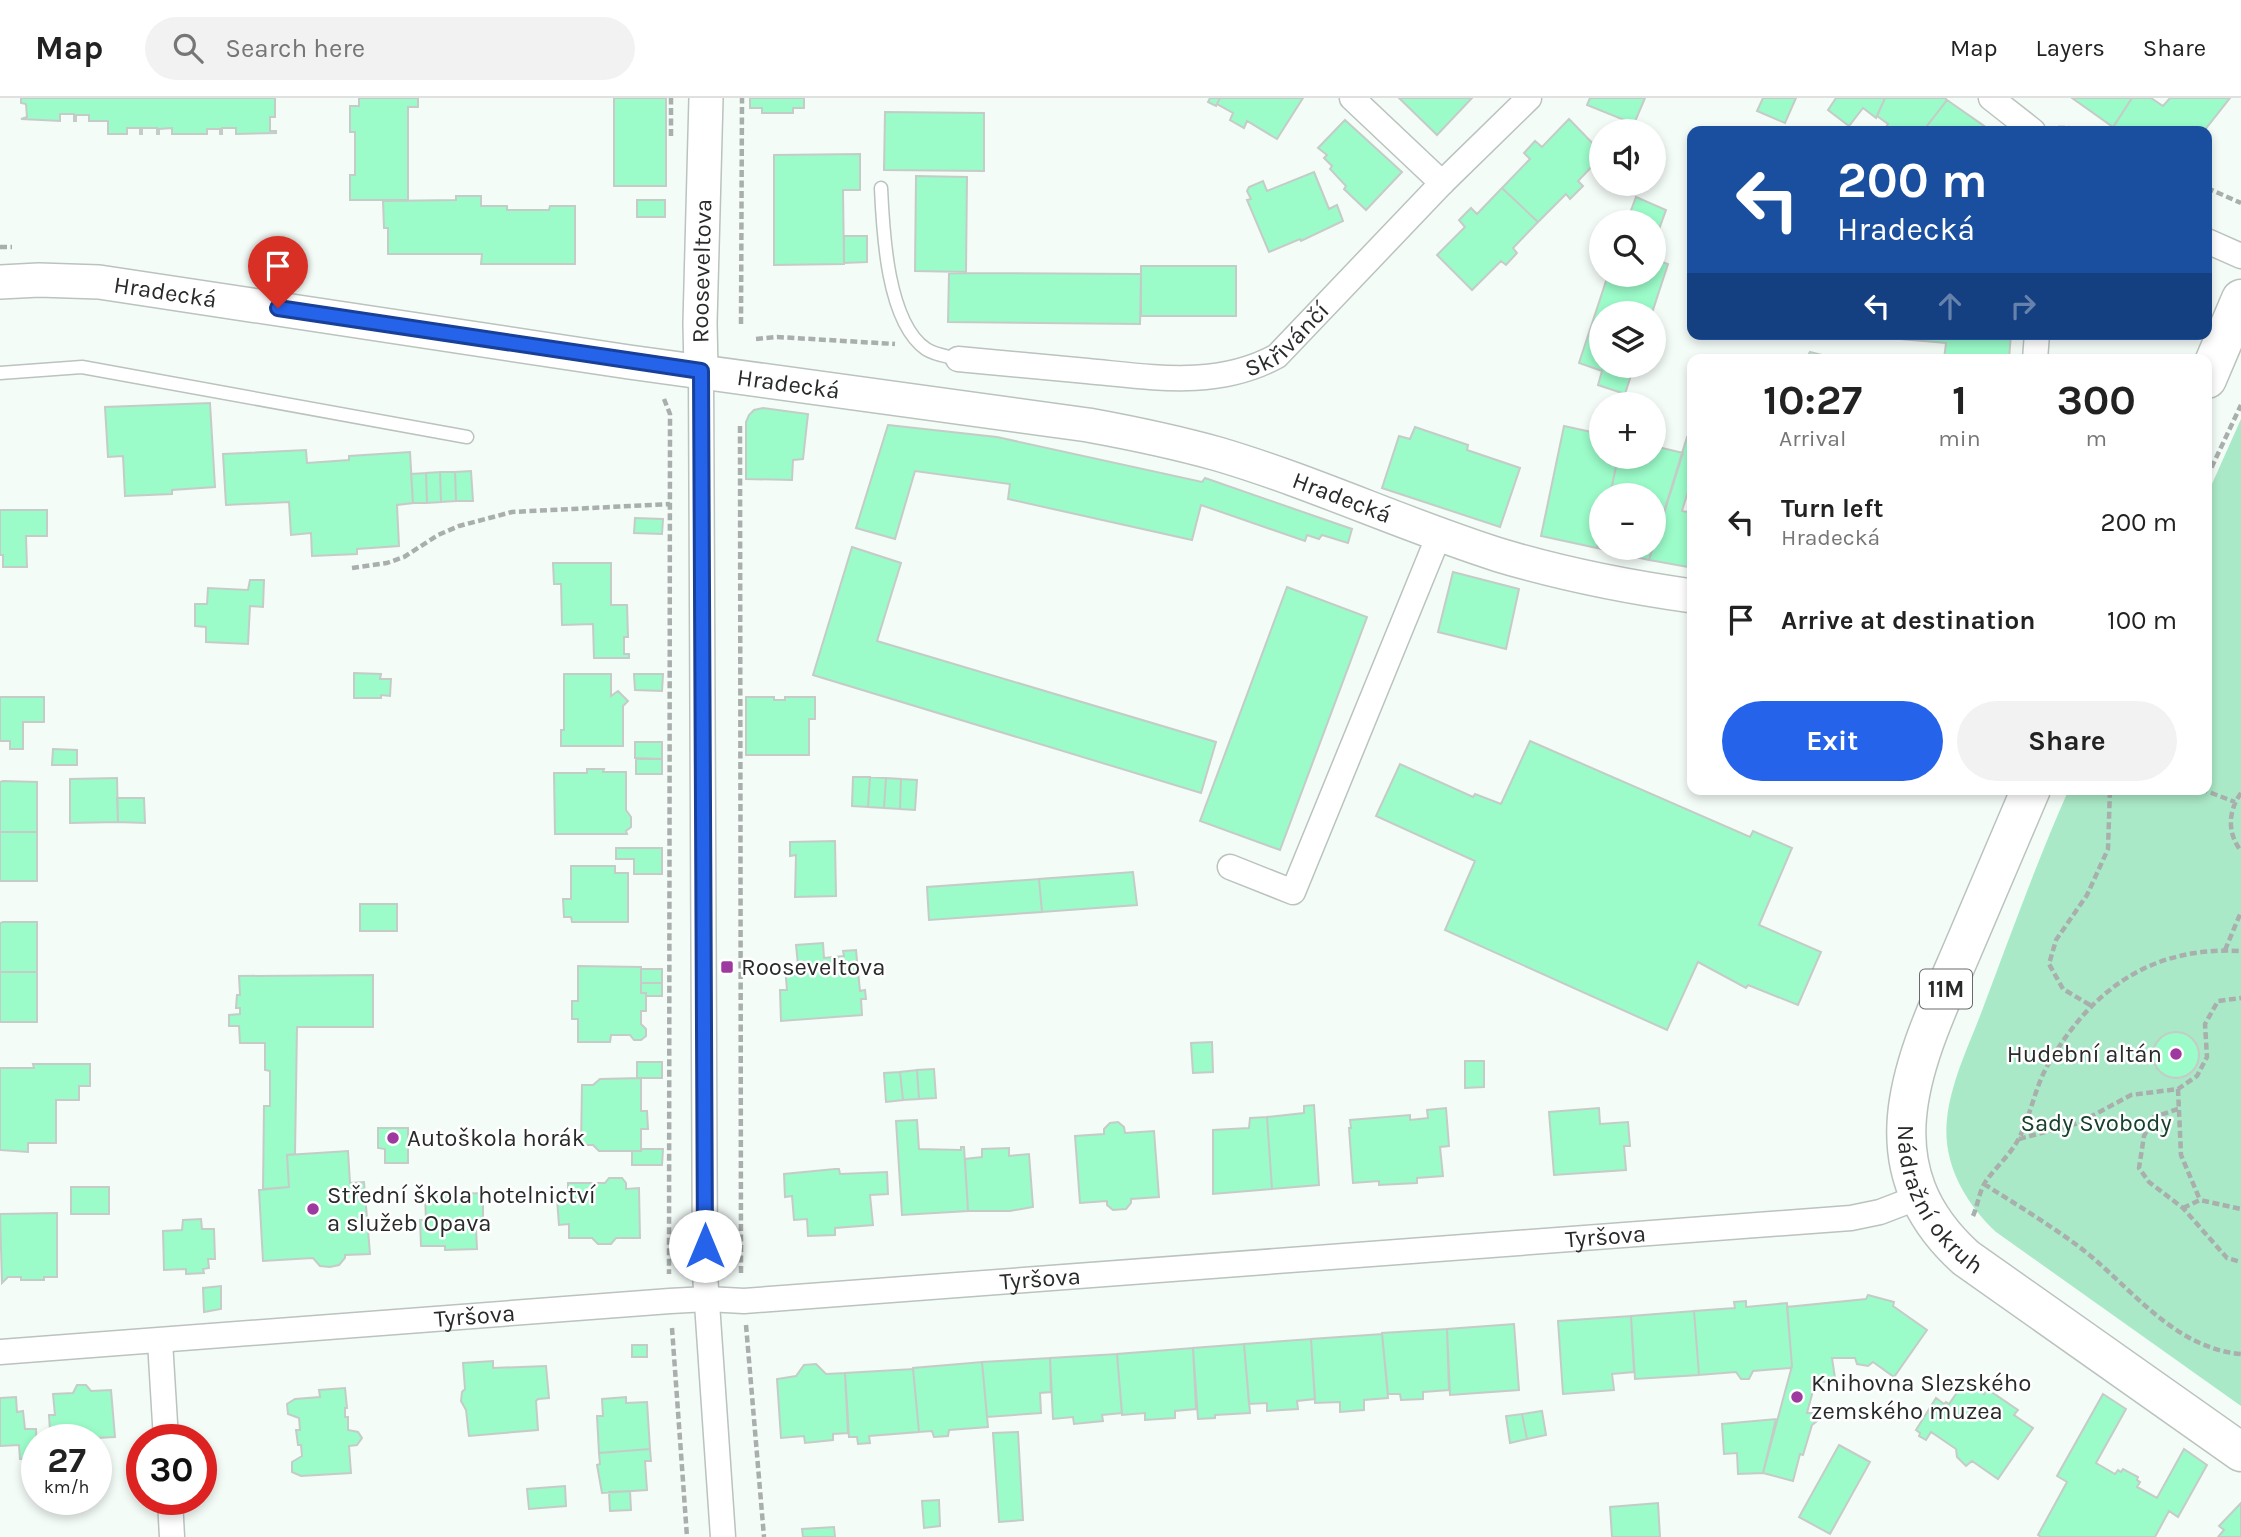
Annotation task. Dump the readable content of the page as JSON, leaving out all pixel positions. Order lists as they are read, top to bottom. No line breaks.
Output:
{"streets":{"main road":["Rooseveltova","Hradecká","11M","Nádražní okruh"],"street":["Skřivánčí","Tyršova"]},"crossings":[["Rooseveltova","Hradecká"],["Rooseveltova","Tyršova"],["Nádražní okruh","Tyršova"]],"parks":["Sady Svobody"],"places":{"transit":["Rooseveltova"],"other":["Hudební altán","Autoškola horák","Střední škola hotelnictví a služeb Opava","Knihovna Slezského zemského muzea"]},"page":{"header":"Map","search":"Search here","nav":["Map","Layers","Share"],"map_buttons":["+","−"],"turn":["200 m","Hradecká"],"eta":["10:27","Arrival","1","min","300","m"],"list":[{"name":"Turn left","note":"Hradecká","value":"200 m"},{"name":"Arrive at destination","value":"100 m"}],"buttons":["Exit","Share"],"speed":"27 km/h","limit":"30"}}
